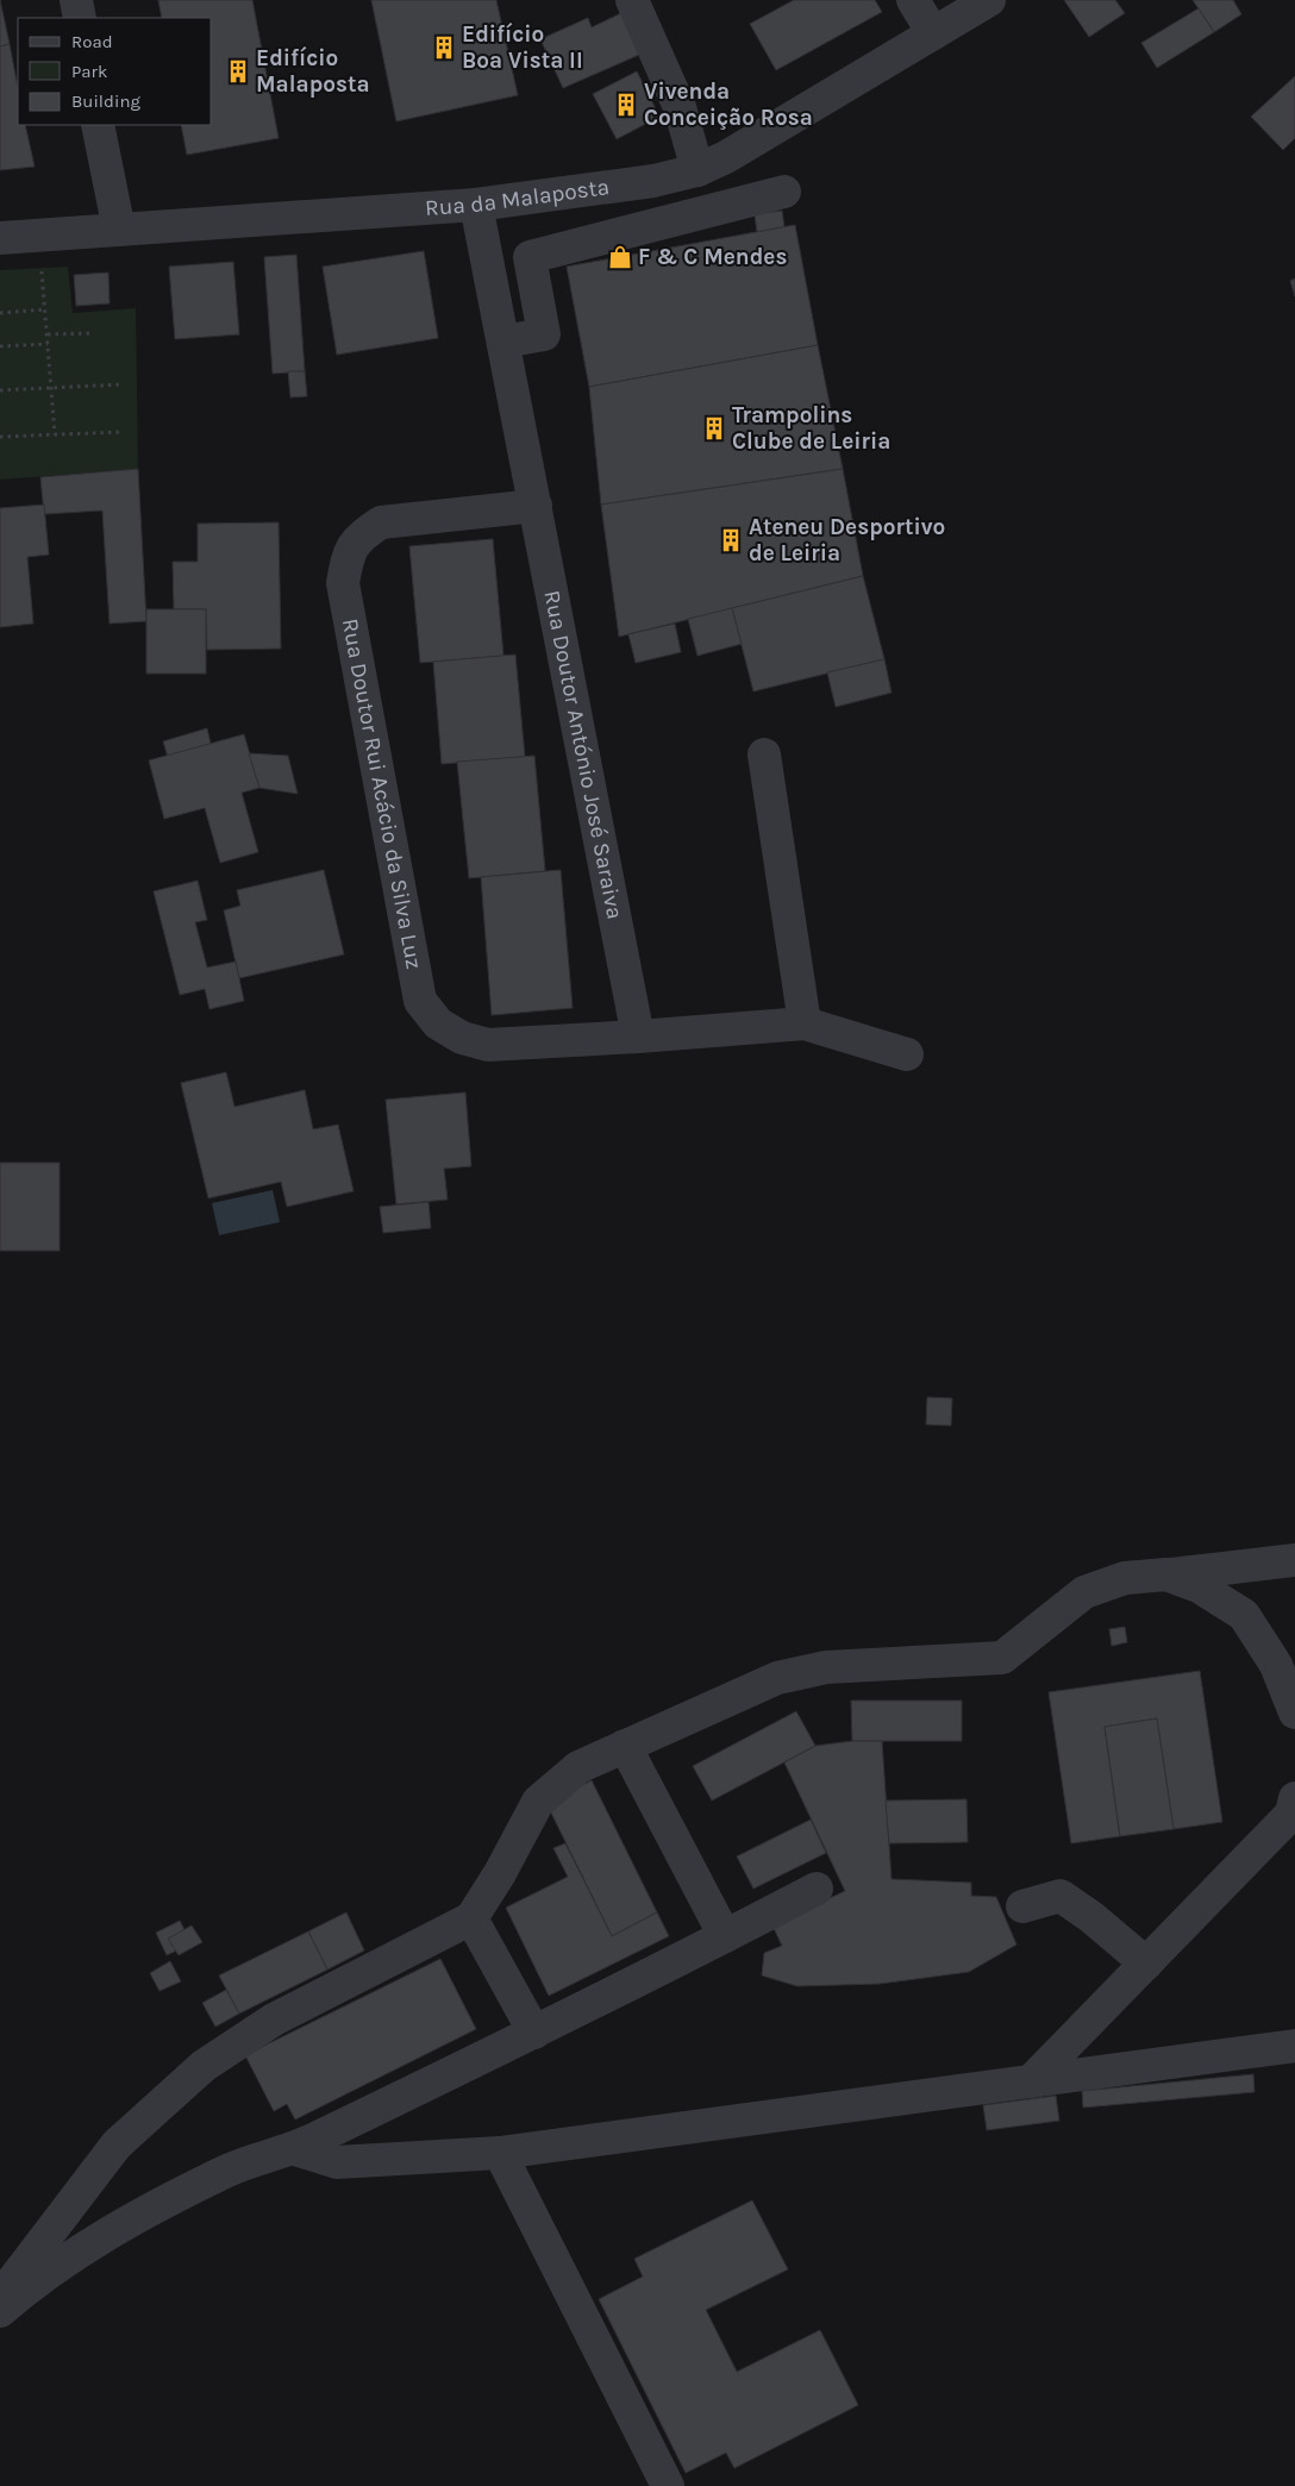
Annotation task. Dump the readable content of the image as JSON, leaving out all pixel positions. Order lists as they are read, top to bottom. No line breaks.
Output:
{"streets":{"street":["Rua da Malaposta","Rua Doutor António José Saraiva","Rua Doutor Rui Acácio da Silva Luz"]},"crossings":[["Rua da Malaposta","Rua Doutor António José Saraiva"],["Rua Doutor António José Saraiva","Rua Doutor Rui Acácio da Silva Luz"]],"places":{"building":["Edifício Boa Vista II","Edifício Malaposta","Vivenda Conceição Rosa","Trampolins Clube de Leiria","Ateneu Desportivo de Leiria"],"shop":["F & C Mendes"]},"legend":["Road","Park","Building"]}
